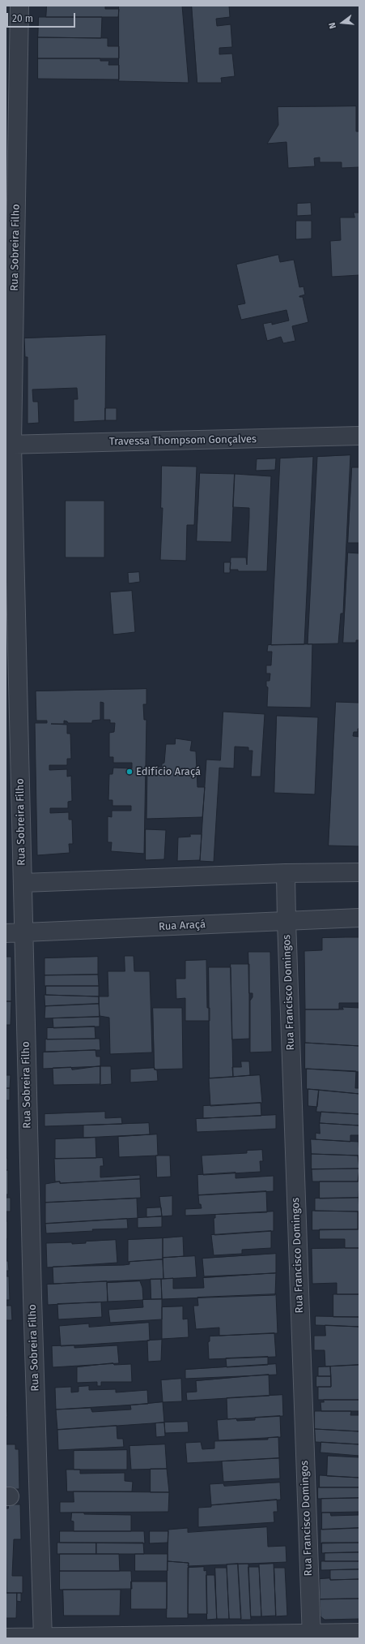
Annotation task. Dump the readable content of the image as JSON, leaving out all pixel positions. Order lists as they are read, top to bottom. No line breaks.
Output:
{"streets":{"street":["Rua Sobreira Filho","Travessa Thompsom Gonçalves","Rua Araçá","Rua Francisco Domingos"]},"crossings":[["Rua Sobreira Filho","Travessa Thompsom Gonçalves"],["Rua Sobreira Filho","Rua Araçá"],["Rua Araçá","Rua Francisco Domingos"]],"places":["Edifício Araçá"],"scale_bar":"20 m","north":"left"}
